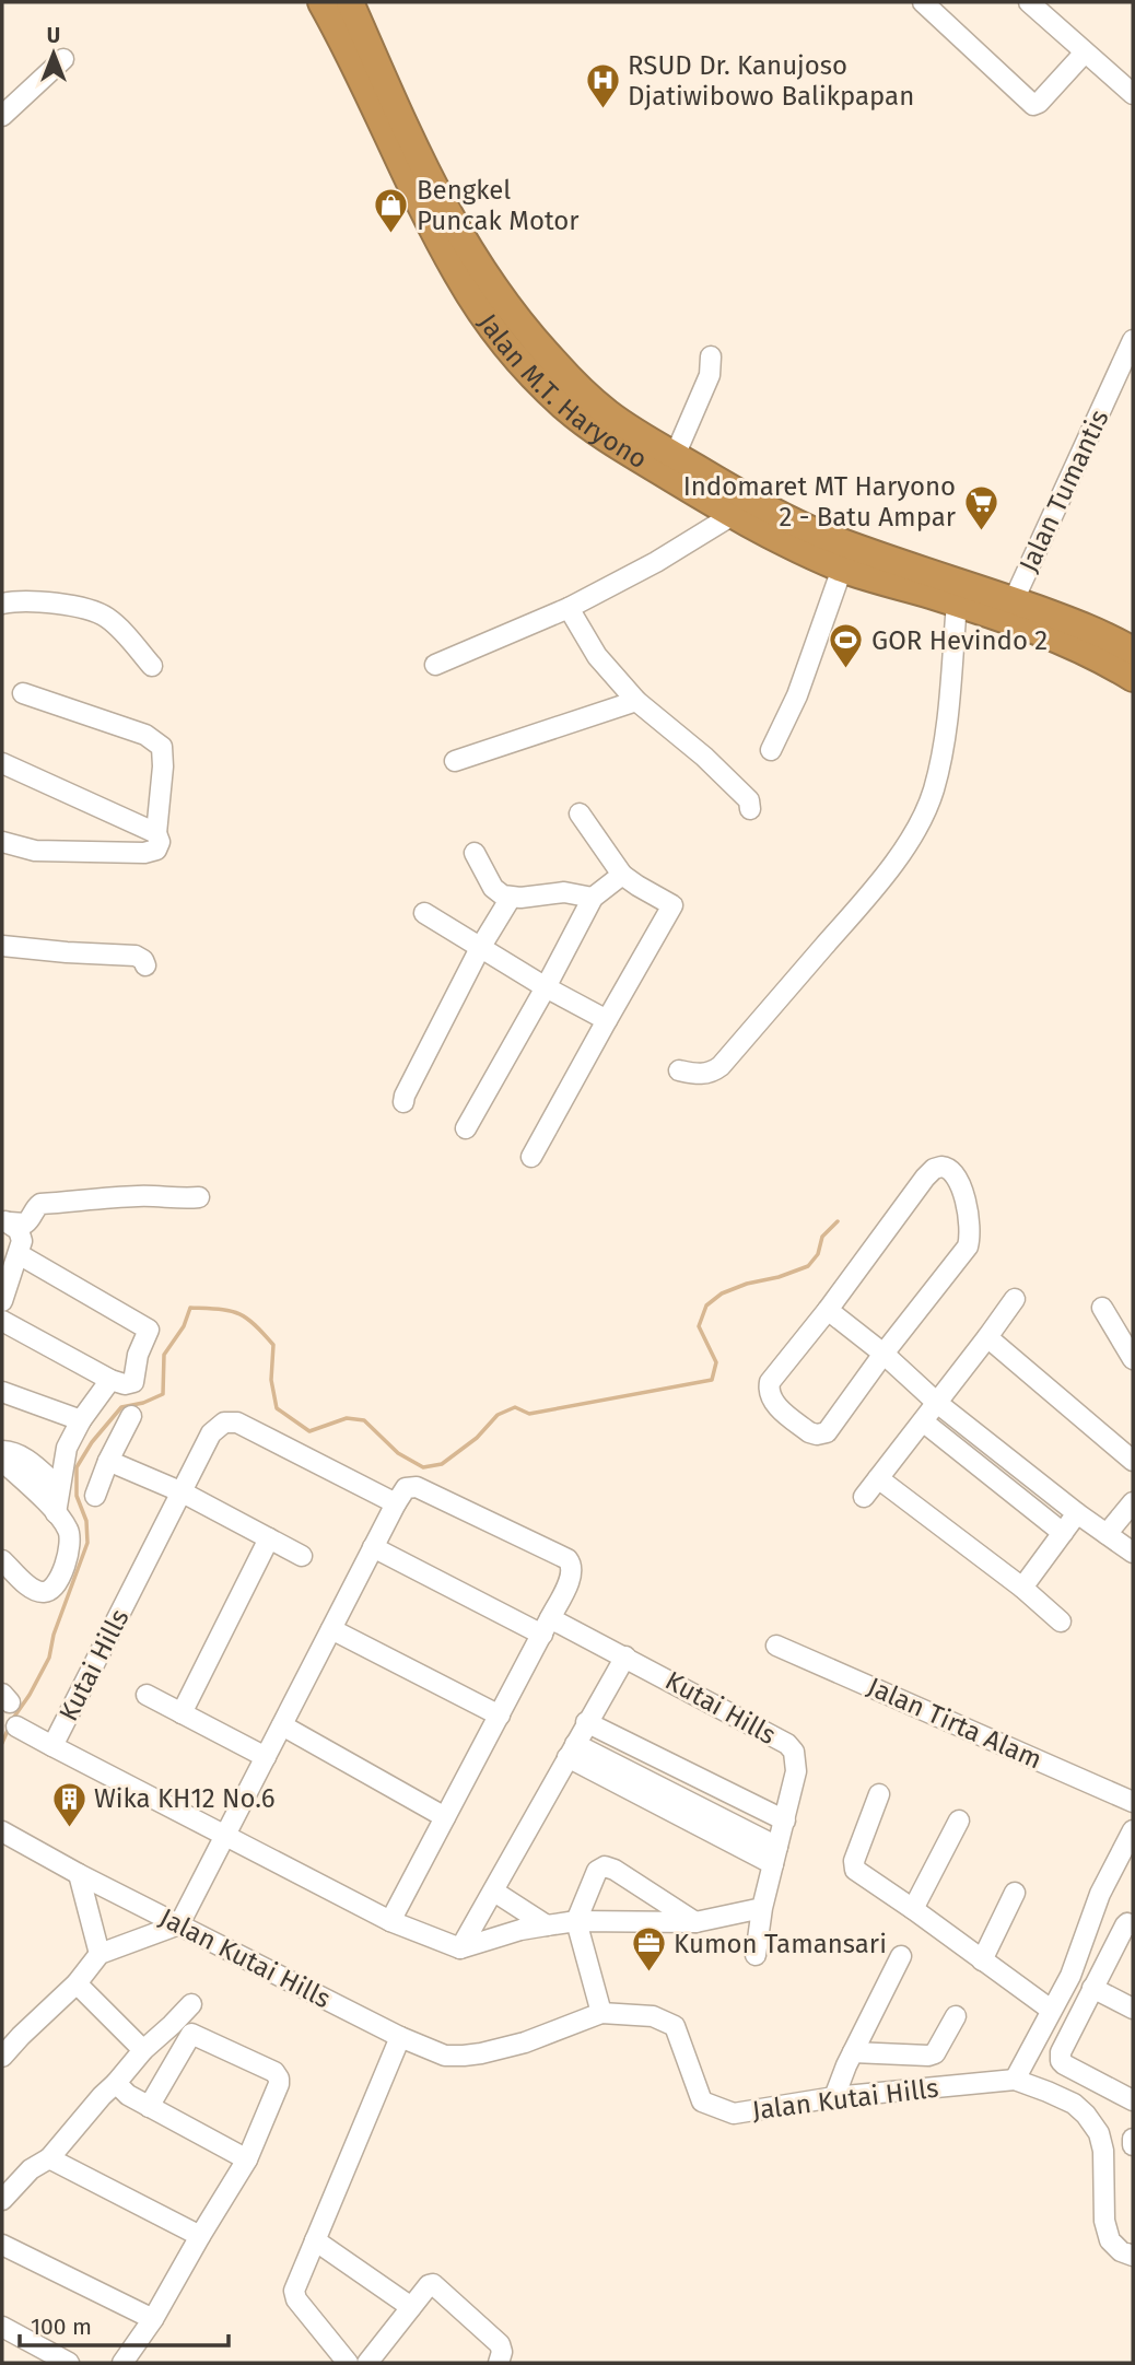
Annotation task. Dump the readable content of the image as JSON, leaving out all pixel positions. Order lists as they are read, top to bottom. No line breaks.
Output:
{"streets":{"highway":["Jalan M.T. Haryono"],"street":["Jalan Tumantis","Kutai Hills","Jalan Tirta Alam","Jalan Kutai Hills"]},"crossings":[["Jalan M.T. Haryono","Jalan Tumantis"]],"places":{"hospital":["RSUD Dr. Kanujoso Djatiwibowo Balikpapan"],"shop":["Bengkel Puncak Motor"],"supermarket":["Indomaret MT Haryono 2 - Batu Ampar"],"sports":["GOR Hevindo 2"],"building":["Wika KH12 No.6"],"office":["Kumon Tamansari"]},"scale_bar":"100 m","north":"top"}
